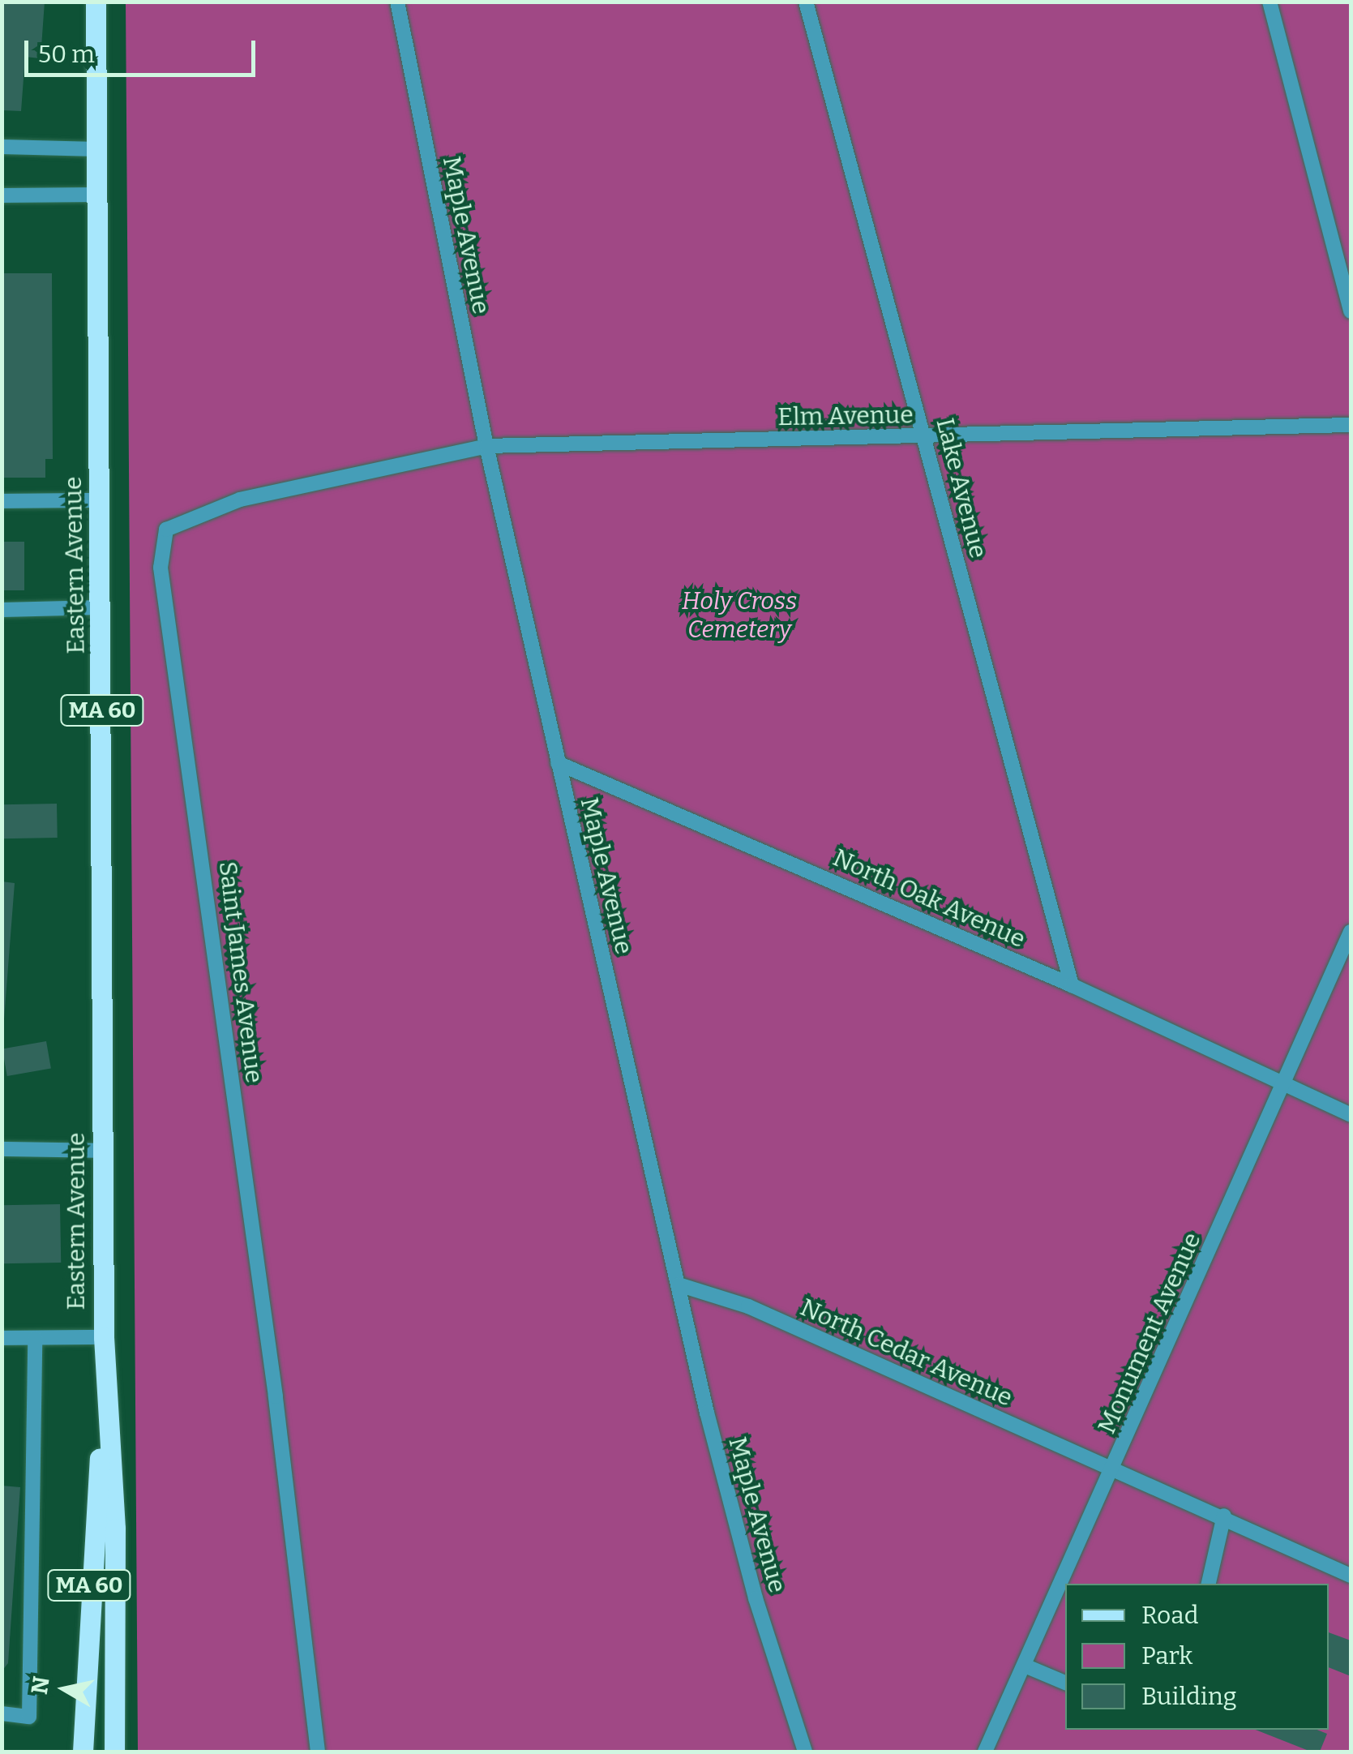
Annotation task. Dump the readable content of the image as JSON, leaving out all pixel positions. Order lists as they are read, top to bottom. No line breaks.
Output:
{"streets":{"main road":["Eastern Avenue","MA 60"],"lane":["Maple Avenue","Elm Avenue","Lake Avenue","North Oak Avenue","Saint James Avenue","Monument Avenue","North Cedar Avenue"]},"crossings":[["Maple Avenue","Elm Avenue"],["Maple Avenue","North Oak Avenue"],["Maple Avenue","Saint James Avenue"],["Maple Avenue","North Cedar Avenue"],["Elm Avenue","Lake Avenue"],["Elm Avenue","Saint James Avenue"],["Lake Avenue","North Oak Avenue"],["North Oak Avenue","Monument Avenue"],["Monument Avenue","North Cedar Avenue"]],"parks":["Holy Cross Cemetery"],"legend":["Road","Park","Building"],"scale_bar":"50 m","north":"left"}
